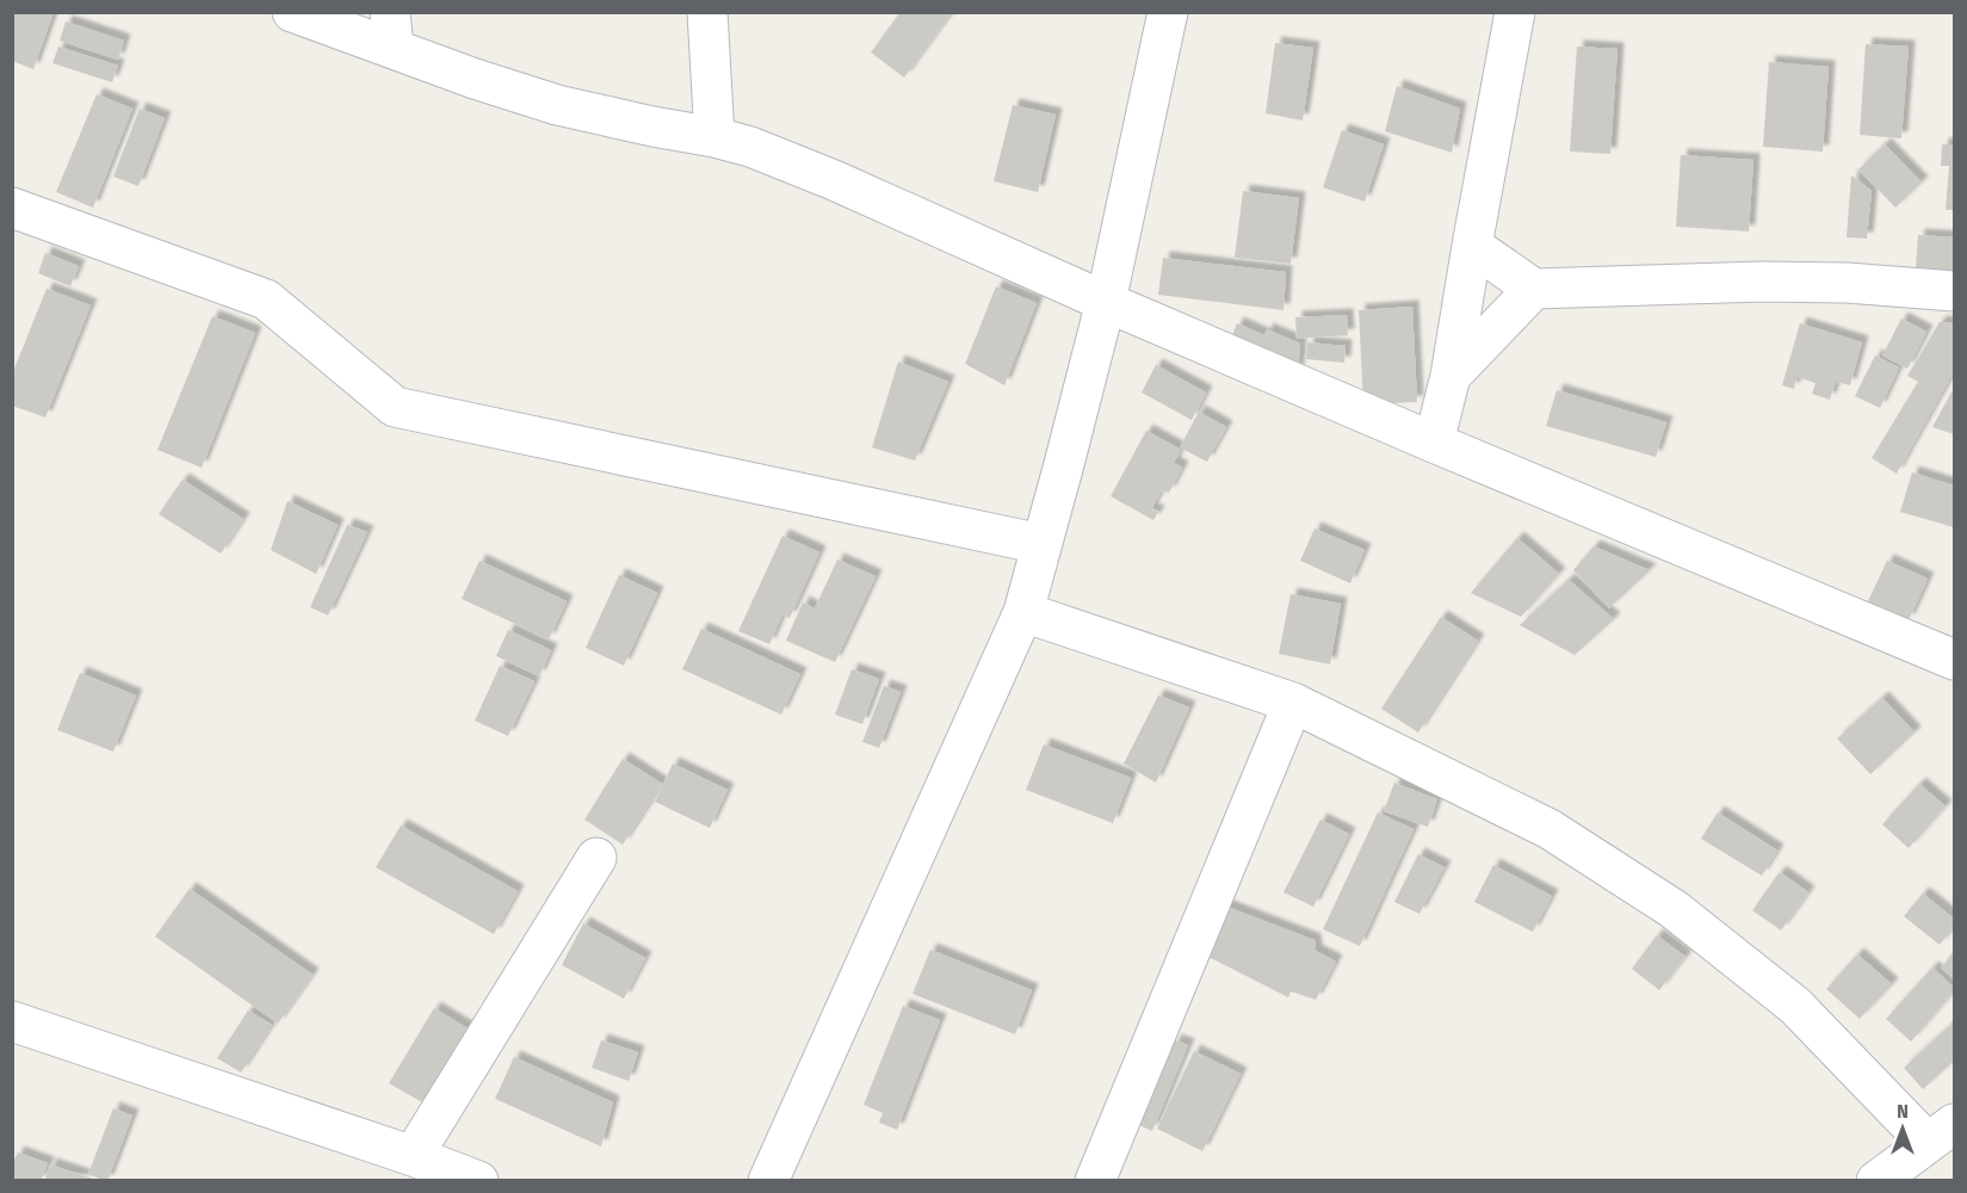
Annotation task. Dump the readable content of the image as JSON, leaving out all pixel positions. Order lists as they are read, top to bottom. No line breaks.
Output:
{"north":"top"}
